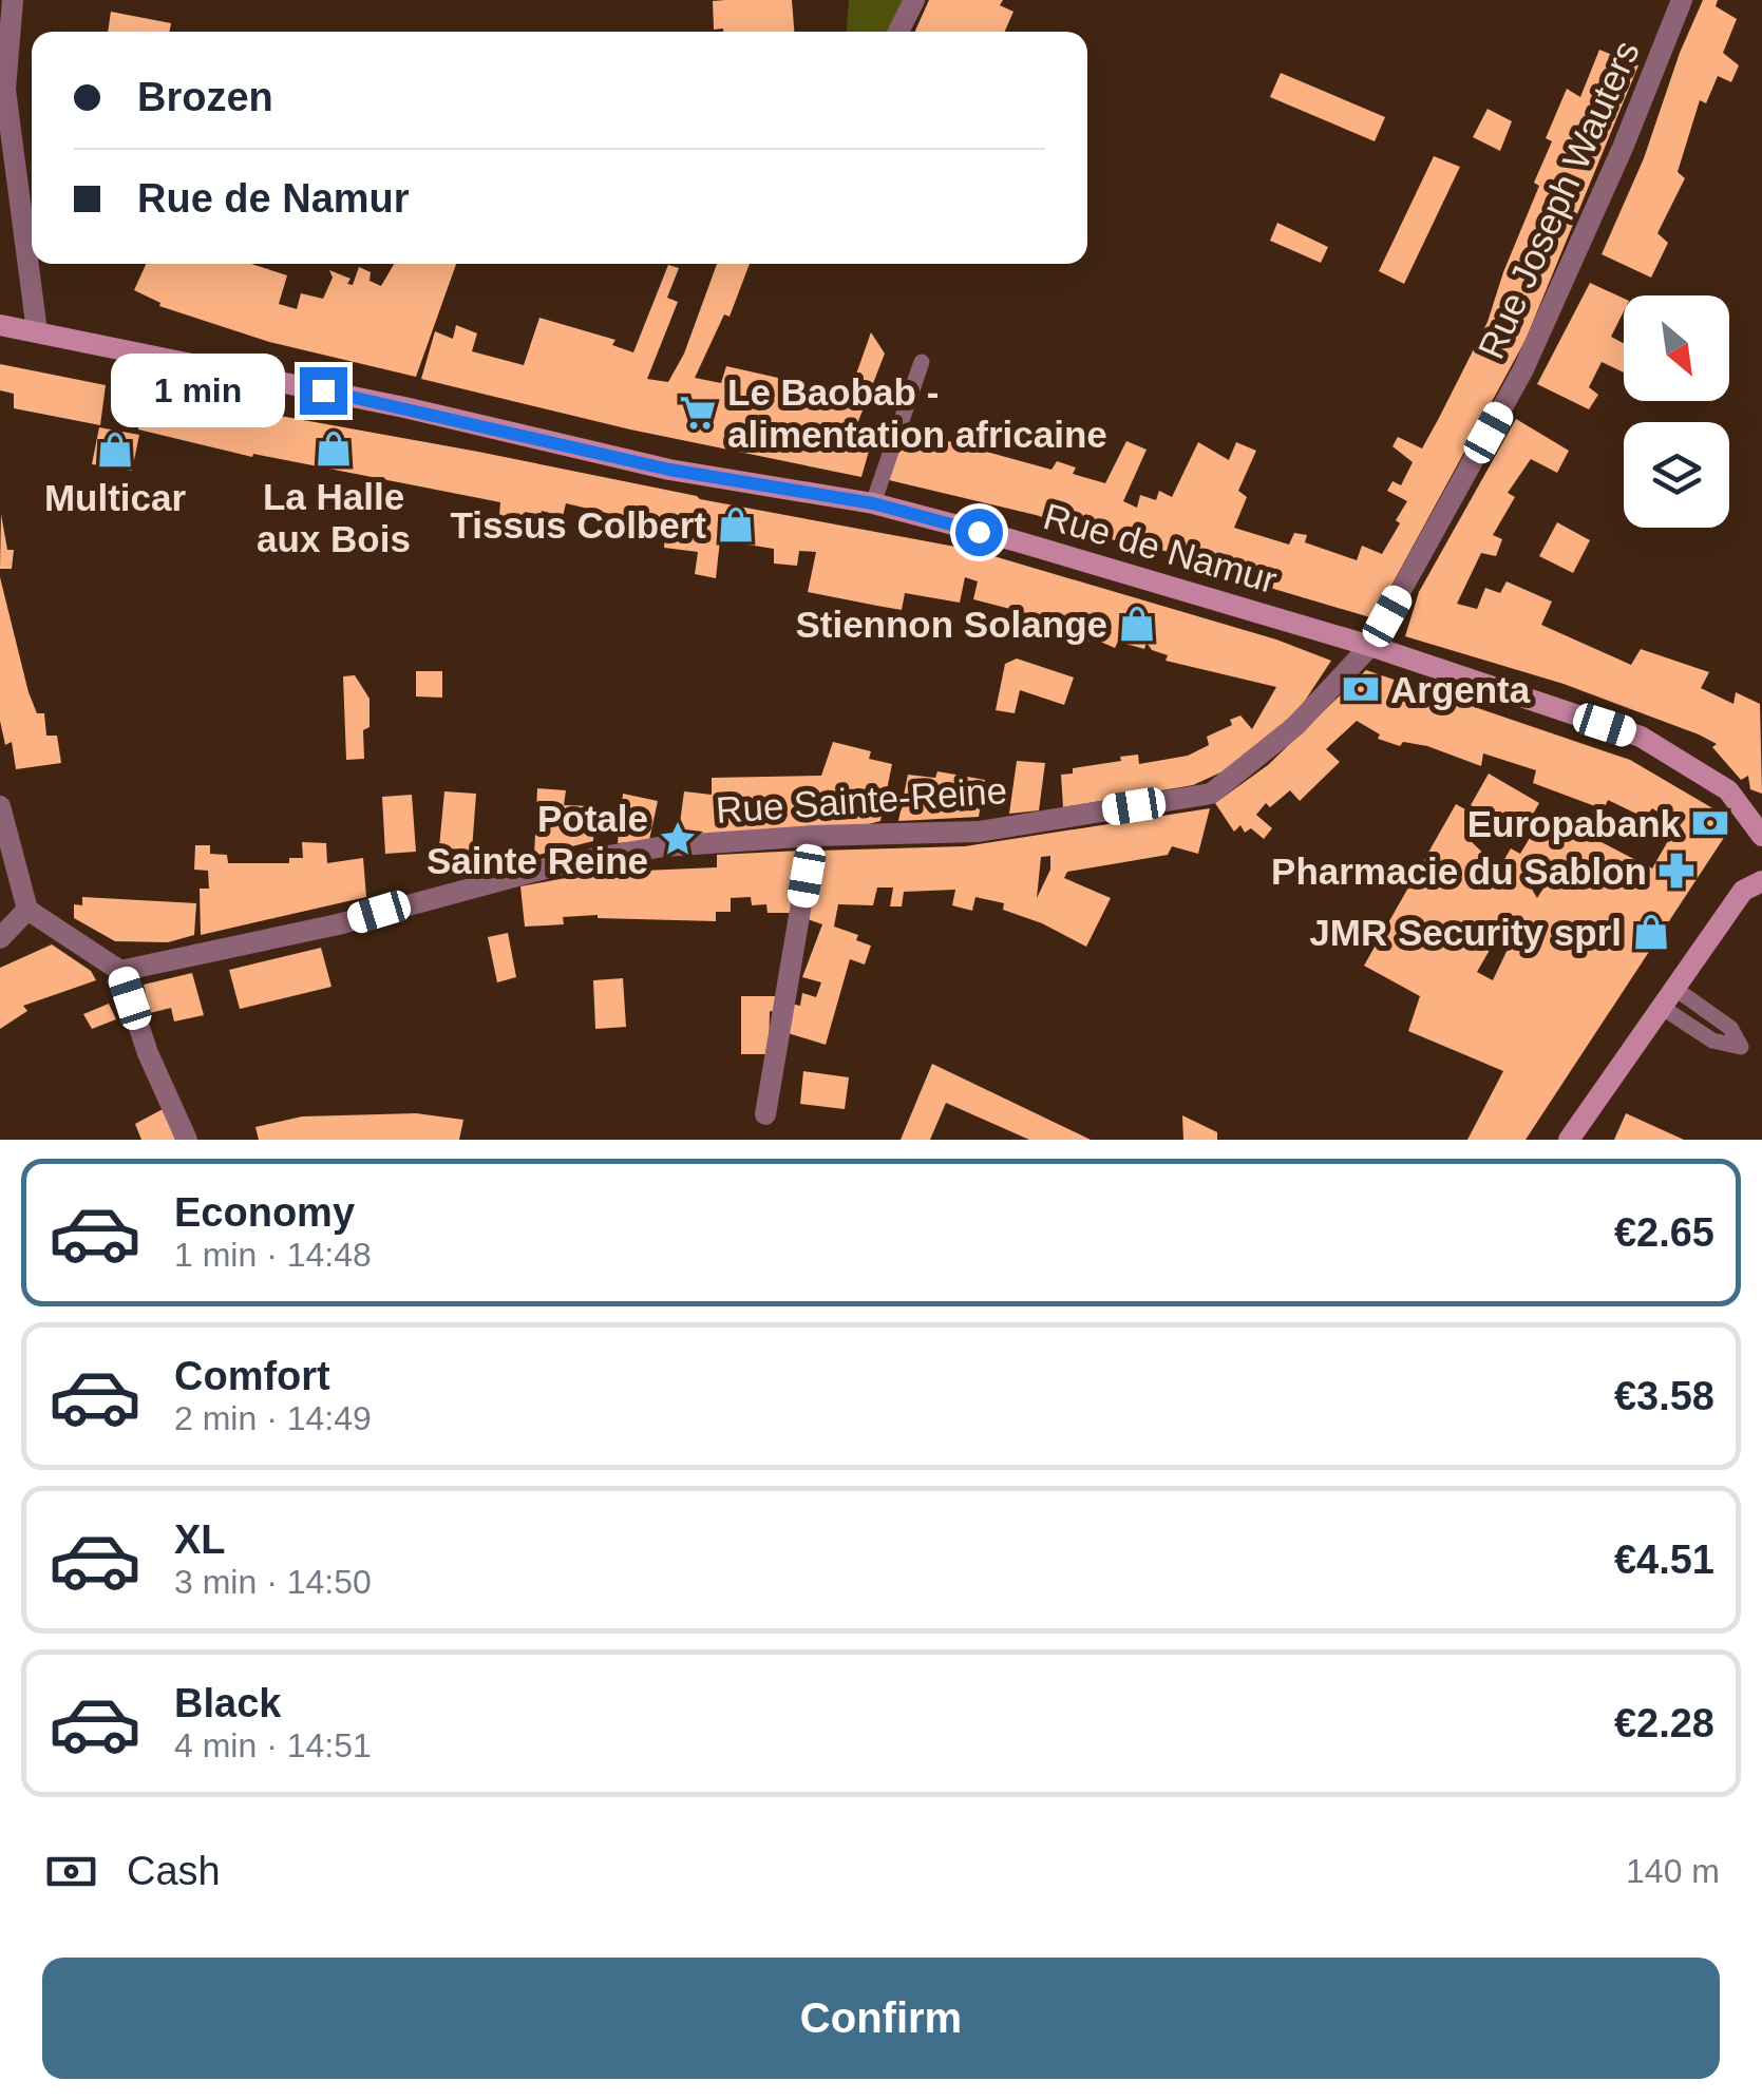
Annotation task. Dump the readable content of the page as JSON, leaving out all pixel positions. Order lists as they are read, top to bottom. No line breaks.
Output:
{"streets":{"street":["Rue Joseph Wauters","Rue de Namur","Rue Sainte-Reine"]},"crossings":[["Rue Joseph Wauters","Rue de Namur"],["Rue Joseph Wauters","Rue Sainte-Reine"],["Rue de Namur","Rue Sainte-Reine"]],"places":{"supermarket":["Le Baobab - alimentation africaine"],"shop":["La Halle aux Bois","Multicar","Tissus Colbert","Stiennon Solange","JMR Security sprl"],"bank":["Argenta","Europabank"],"place":["Potale Sainte Reine"],"pharmacy":["Pharmacie du Sablon"]},"north":"bottom right","page":{"banner":["Brozen","Rue de Namur"],"bubble":"1 min","list":[{"name":"Economy","note":"1 min · 14:48","value":"€2.65"},{"name":"Comfort","note":"2 min · 14:49","value":"€3.58"},{"name":"XL","note":"3 min · 14:50","value":"€4.51"},{"name":"Black","note":"4 min · 14:51","value":"€2.28"}],"pay":["Cash","140 m"],"buttons":"Confirm"}}
